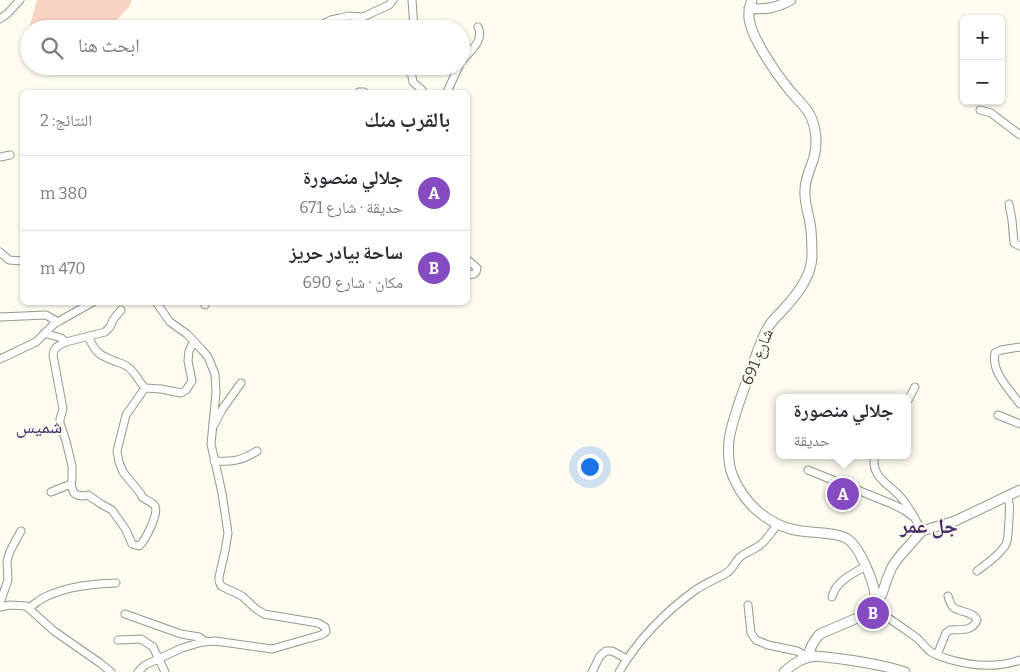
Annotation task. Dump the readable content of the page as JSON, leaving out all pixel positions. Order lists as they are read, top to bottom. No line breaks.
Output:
{"streets":{"main road":["شارع 691"]},"districts":["شميس","جل عمر"],"page":{"map_buttons":["+","−"],"search":"ابحث هنا","heading":["بالقرب منك","النتائج: 2"],"list":[{"mark":"A","name":"جلالي منصورة","note":"حديقة · شارع 671","value":"380 m"},{"mark":"B","name":"ساحة بيادر حريز","note":"مكان · شارع 690","value":"470 m"}],"popup":["جلالي منصورة","حديقة"],"pins":["A","B"]}}
